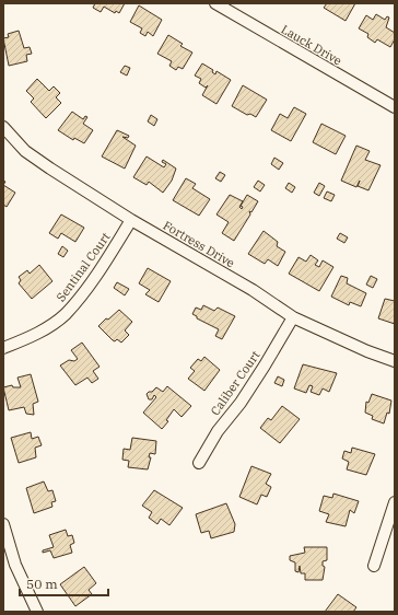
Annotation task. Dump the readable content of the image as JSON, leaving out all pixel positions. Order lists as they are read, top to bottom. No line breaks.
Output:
{"streets":{"street":["Lauck Drive","Fortress Drive","Sentinal Court","Caliber Court"]},"crossings":[["Fortress Drive","Sentinal Court"],["Fortress Drive","Caliber Court"]],"scale_bar":"50 m"}
